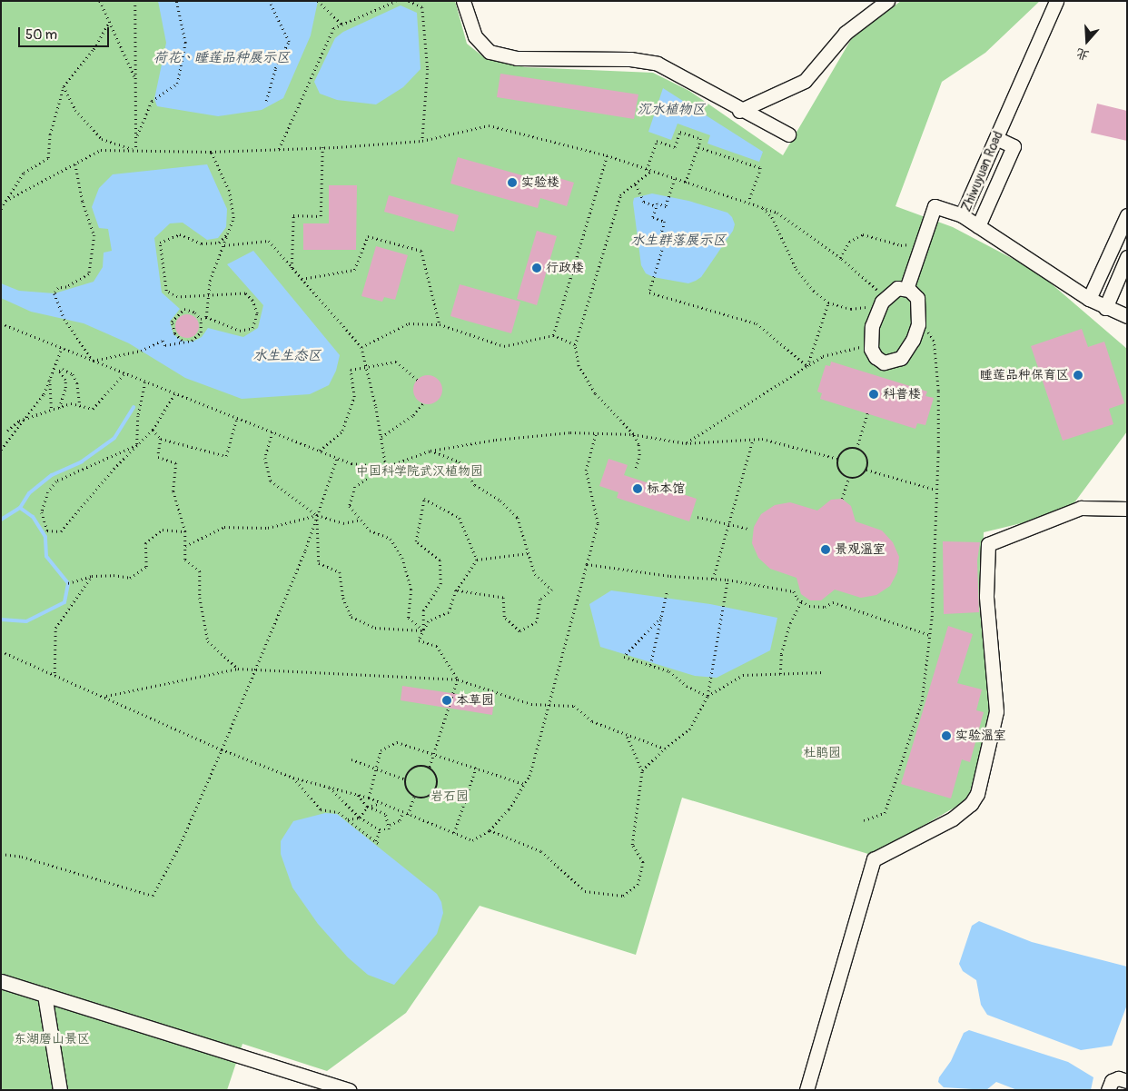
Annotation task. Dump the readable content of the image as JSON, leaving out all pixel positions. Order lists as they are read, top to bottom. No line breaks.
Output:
{"streets":{"street":["Zhiwuyuan Road"]},"water":["荷花、睡莲品种展示区","沉水植物区","水生群落展示区","水生生态区"],"parks":["中国科学院武汉植物园","杜鹃园","岩石园","东湖磨山景区"],"places":["实验楼","行政楼","睡莲品种保育区","科普楼","标本馆","景观温室","本草园","实验温室"],"scale_bar":"50 m","north":"bottom"}
